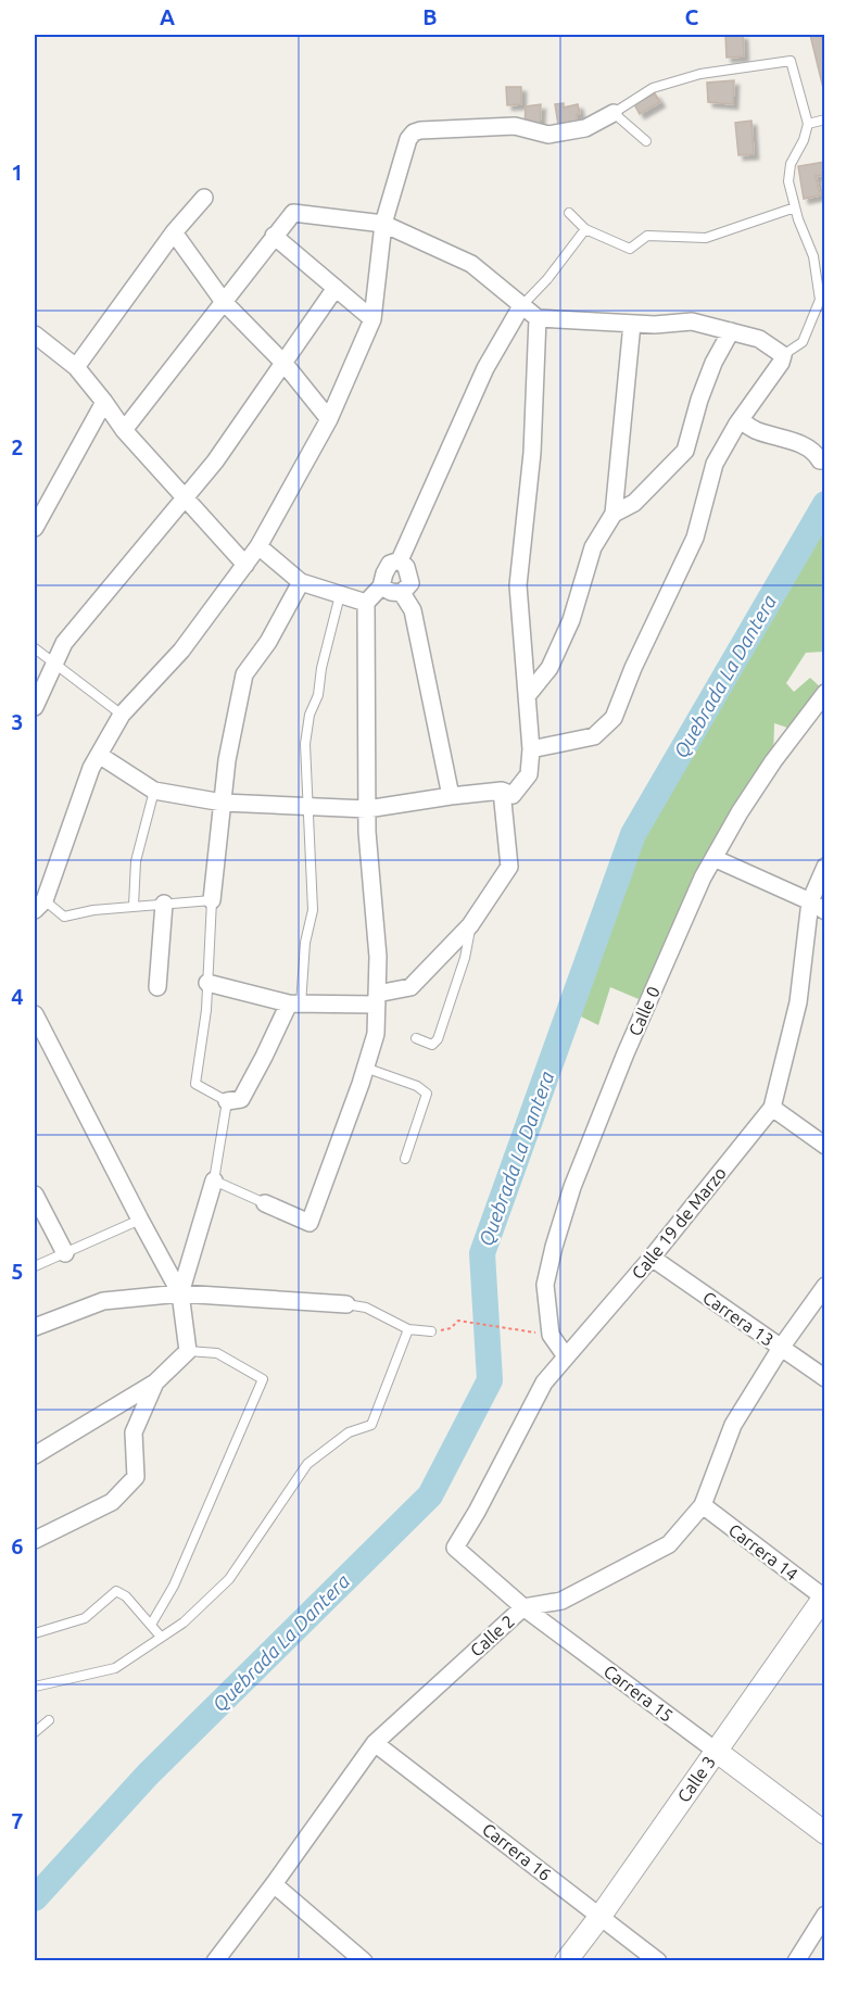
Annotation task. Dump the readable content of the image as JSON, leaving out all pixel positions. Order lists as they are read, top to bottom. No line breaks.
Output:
{"streets":{"street":["Calle 0","Calle 19 de Marzo","Carrera 13","Carrera 14","Calle 2","Carrera 15","Calle 3","Carrera 16"]},"crossings":[["Calle 0","Calle 19 de Marzo"],["Calle 19 de Marzo","Carrera 13"],["Calle 19 de Marzo","Carrera 15"],["Carrera 13","Calle 2"],["Carrera 14","Calle 2"],["Carrera 14","Calle 3"],["Calle 2","Carrera 15"],["Calle 2","Carrera 16"],["Carrera 15","Calle 3"],["Calle 3","Carrera 16"]],"water":["Quebrada La Dantera"],"grid":{"columns":["A","B","C"],"rows":["1","2","3","4","5","6","7"]}}
